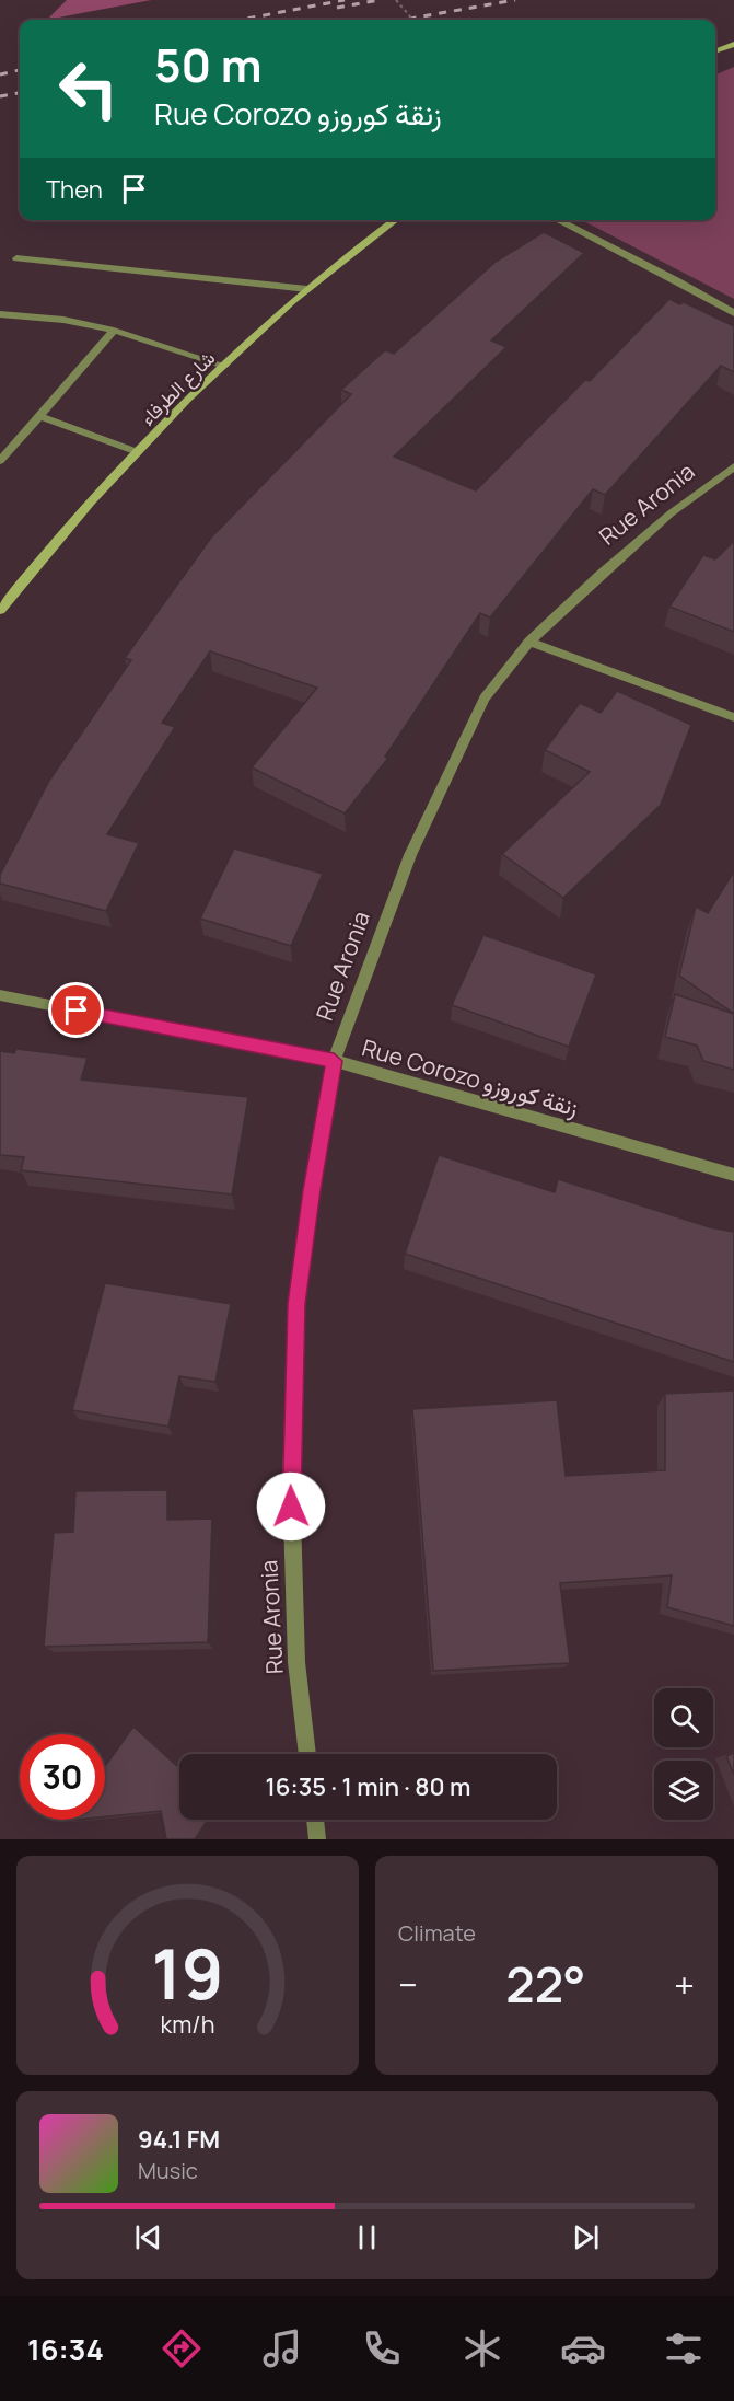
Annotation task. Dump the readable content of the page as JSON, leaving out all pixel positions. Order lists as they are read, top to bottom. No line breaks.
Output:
{"streets":{"street":["شارع الطرفاء","Rue Aronia","Rue Corozo زنقة كوروزو"]},"crossings":[["Rue Aronia","Rue Corozo زنقة كوروزو"]],"page":{"turn":["50 m","Rue Corozo زنقة كوروزو"],"then":"Then","limit":"30","trip":"16:35 · 1 min · 80 m","tile":"Climate","heat":["−","22°","+"],"song":["94.1 FM","Music"],"tabs":"16:34","gauge":["19","km/h"]}}
